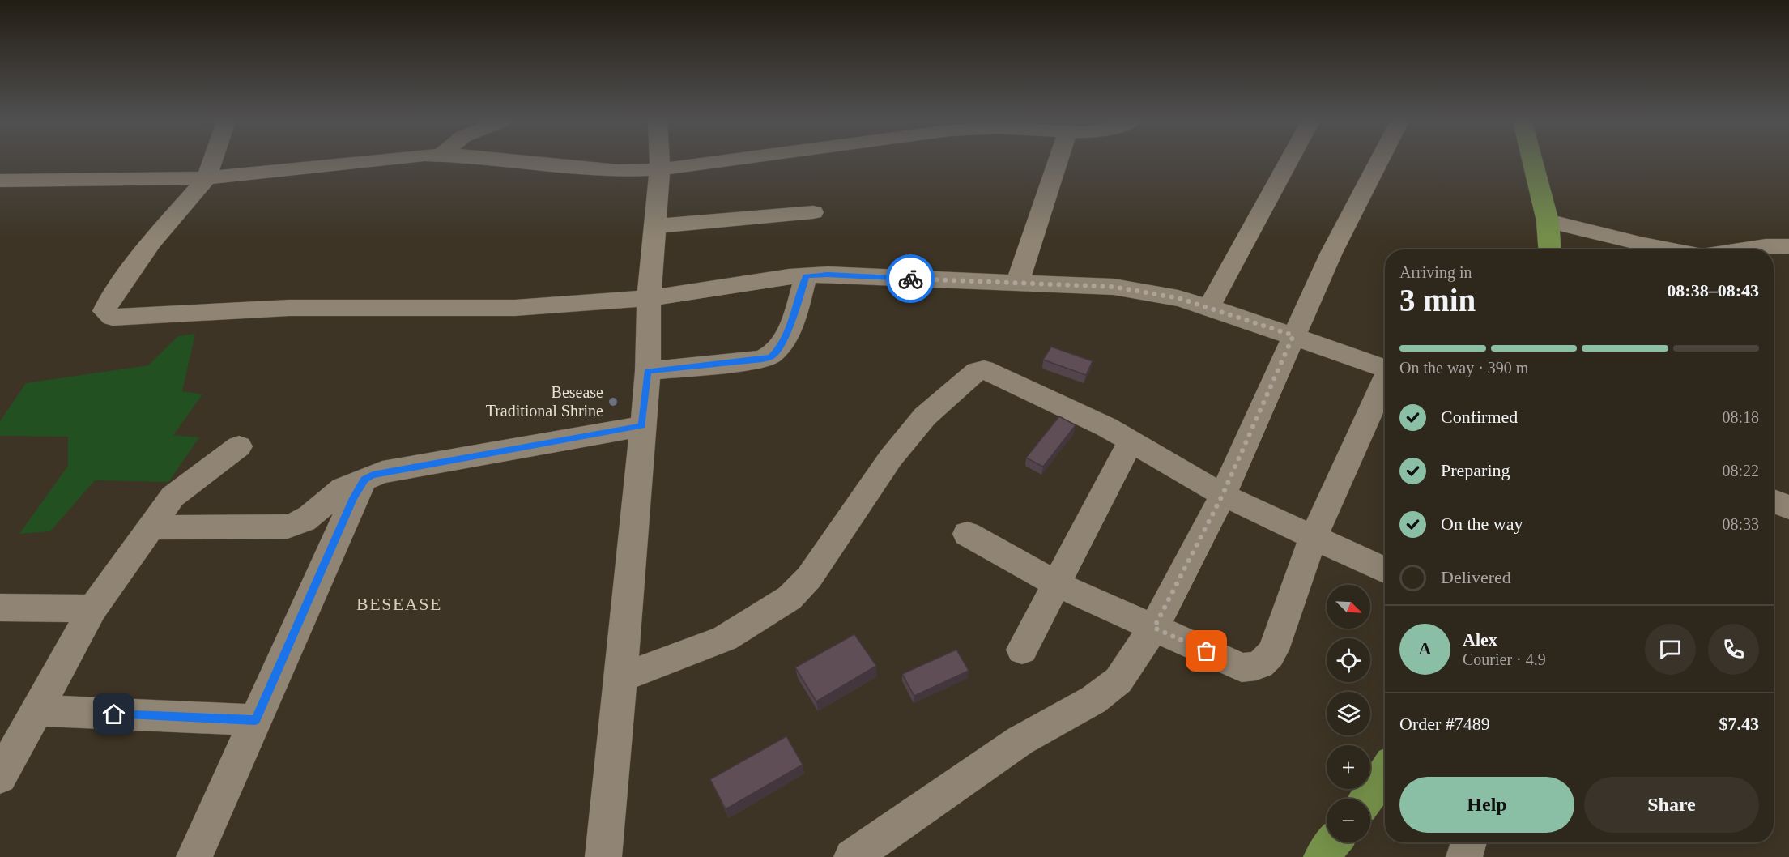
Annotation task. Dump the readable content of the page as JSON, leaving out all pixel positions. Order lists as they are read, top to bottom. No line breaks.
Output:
{"districts":["BESEASE"],"places":["Besease Traditional Shrine"],"north":"bottom right","page":{"heading":["3 min","Arriving in","08:38–08:43"],"panel":["Alex","Courier · 4.9","Order #7489","$7.43"],"bar":"On the way · 390 m","list":[["Confirmed","08:18"],["Preparing","08:22"],["On the way","08:33"],"Delivered"],"map_buttons":["+","−"],"round":"A","buttons":["Help","Share"]}}
